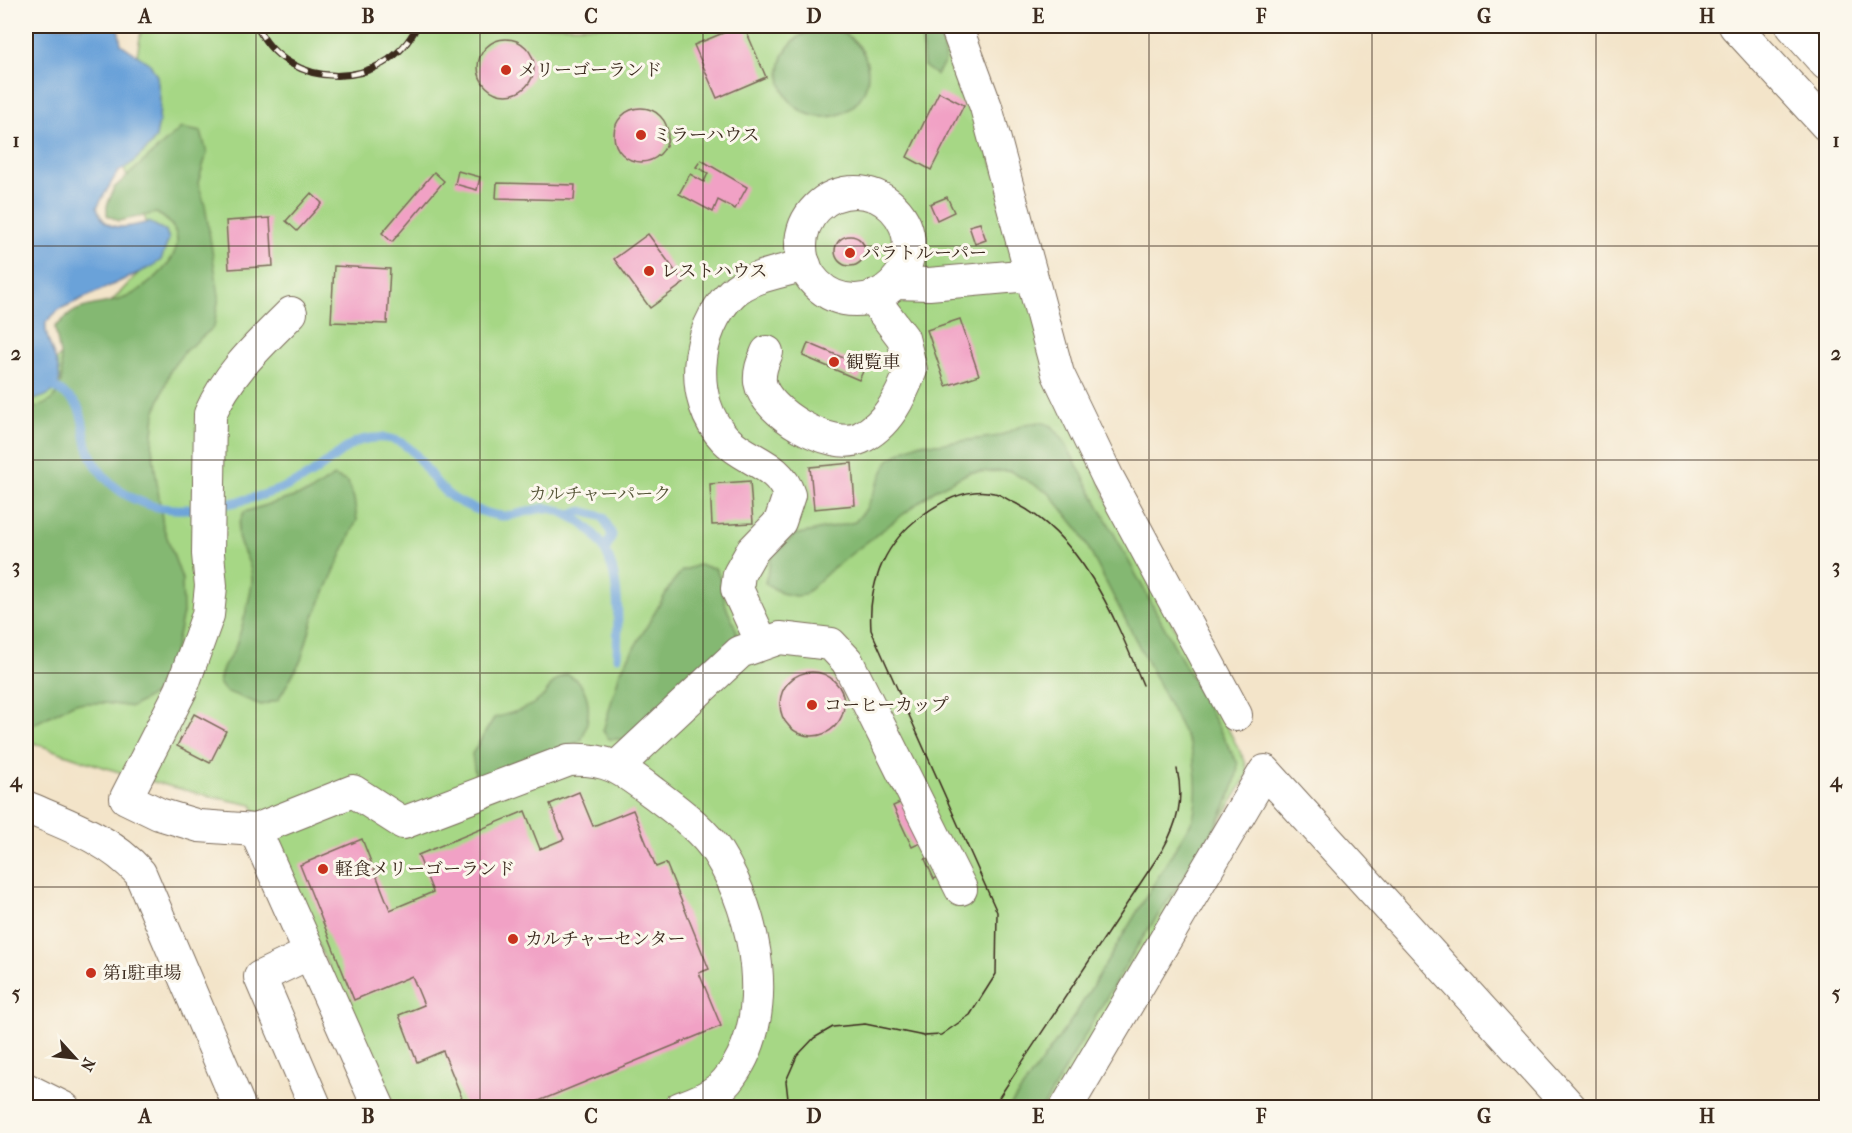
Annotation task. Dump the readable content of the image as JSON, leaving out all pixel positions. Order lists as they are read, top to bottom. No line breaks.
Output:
{"parks":["カルチャーパーク"],"places":["メリーゴーランド","ミラーハウス","パラトルーパー","レストハウス","観覧車","コーヒーカップ","軽食メリーゴーランド","カルチャーセンター","第1駐車場"],"north":"bottom right","grid":{"columns":["A","B","C","D","E","F","G","H"],"rows":["1","2","3","4","5"]}}
